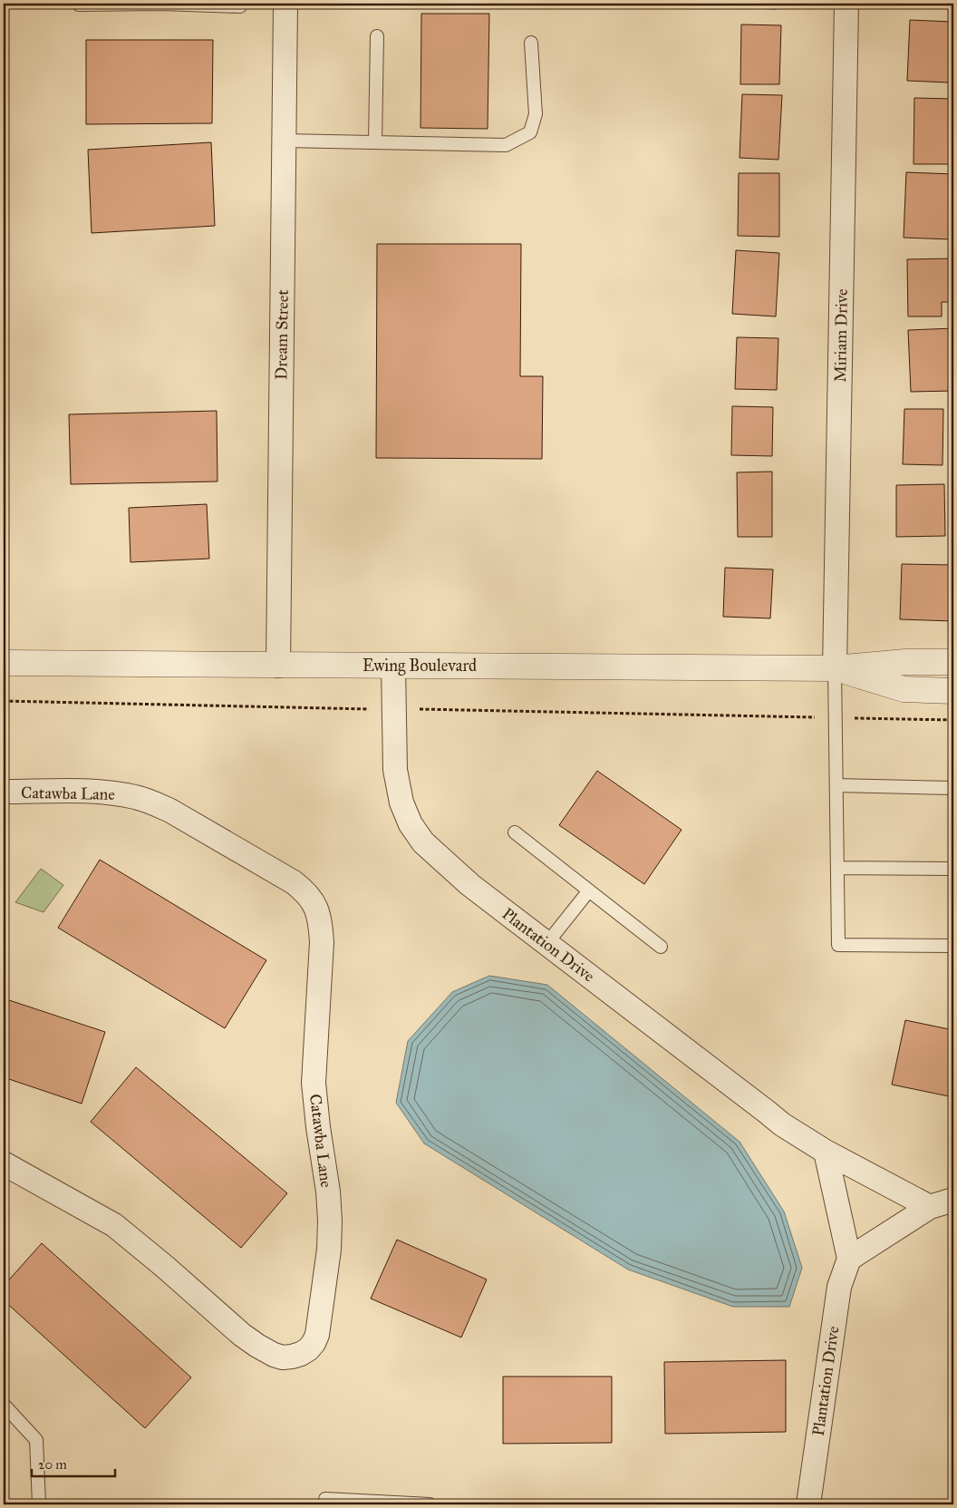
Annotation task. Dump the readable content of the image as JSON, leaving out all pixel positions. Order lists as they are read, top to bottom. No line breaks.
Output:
{"streets":{"street":["Dream Street","Miriam Drive","Ewing Boulevard","Catawba Lane","Plantation Drive"]},"crossings":[["Dream Street","Ewing Boulevard"],["Miriam Drive","Ewing Boulevard"],["Ewing Boulevard","Plantation Drive"]],"scale_bar":"20 m"}
